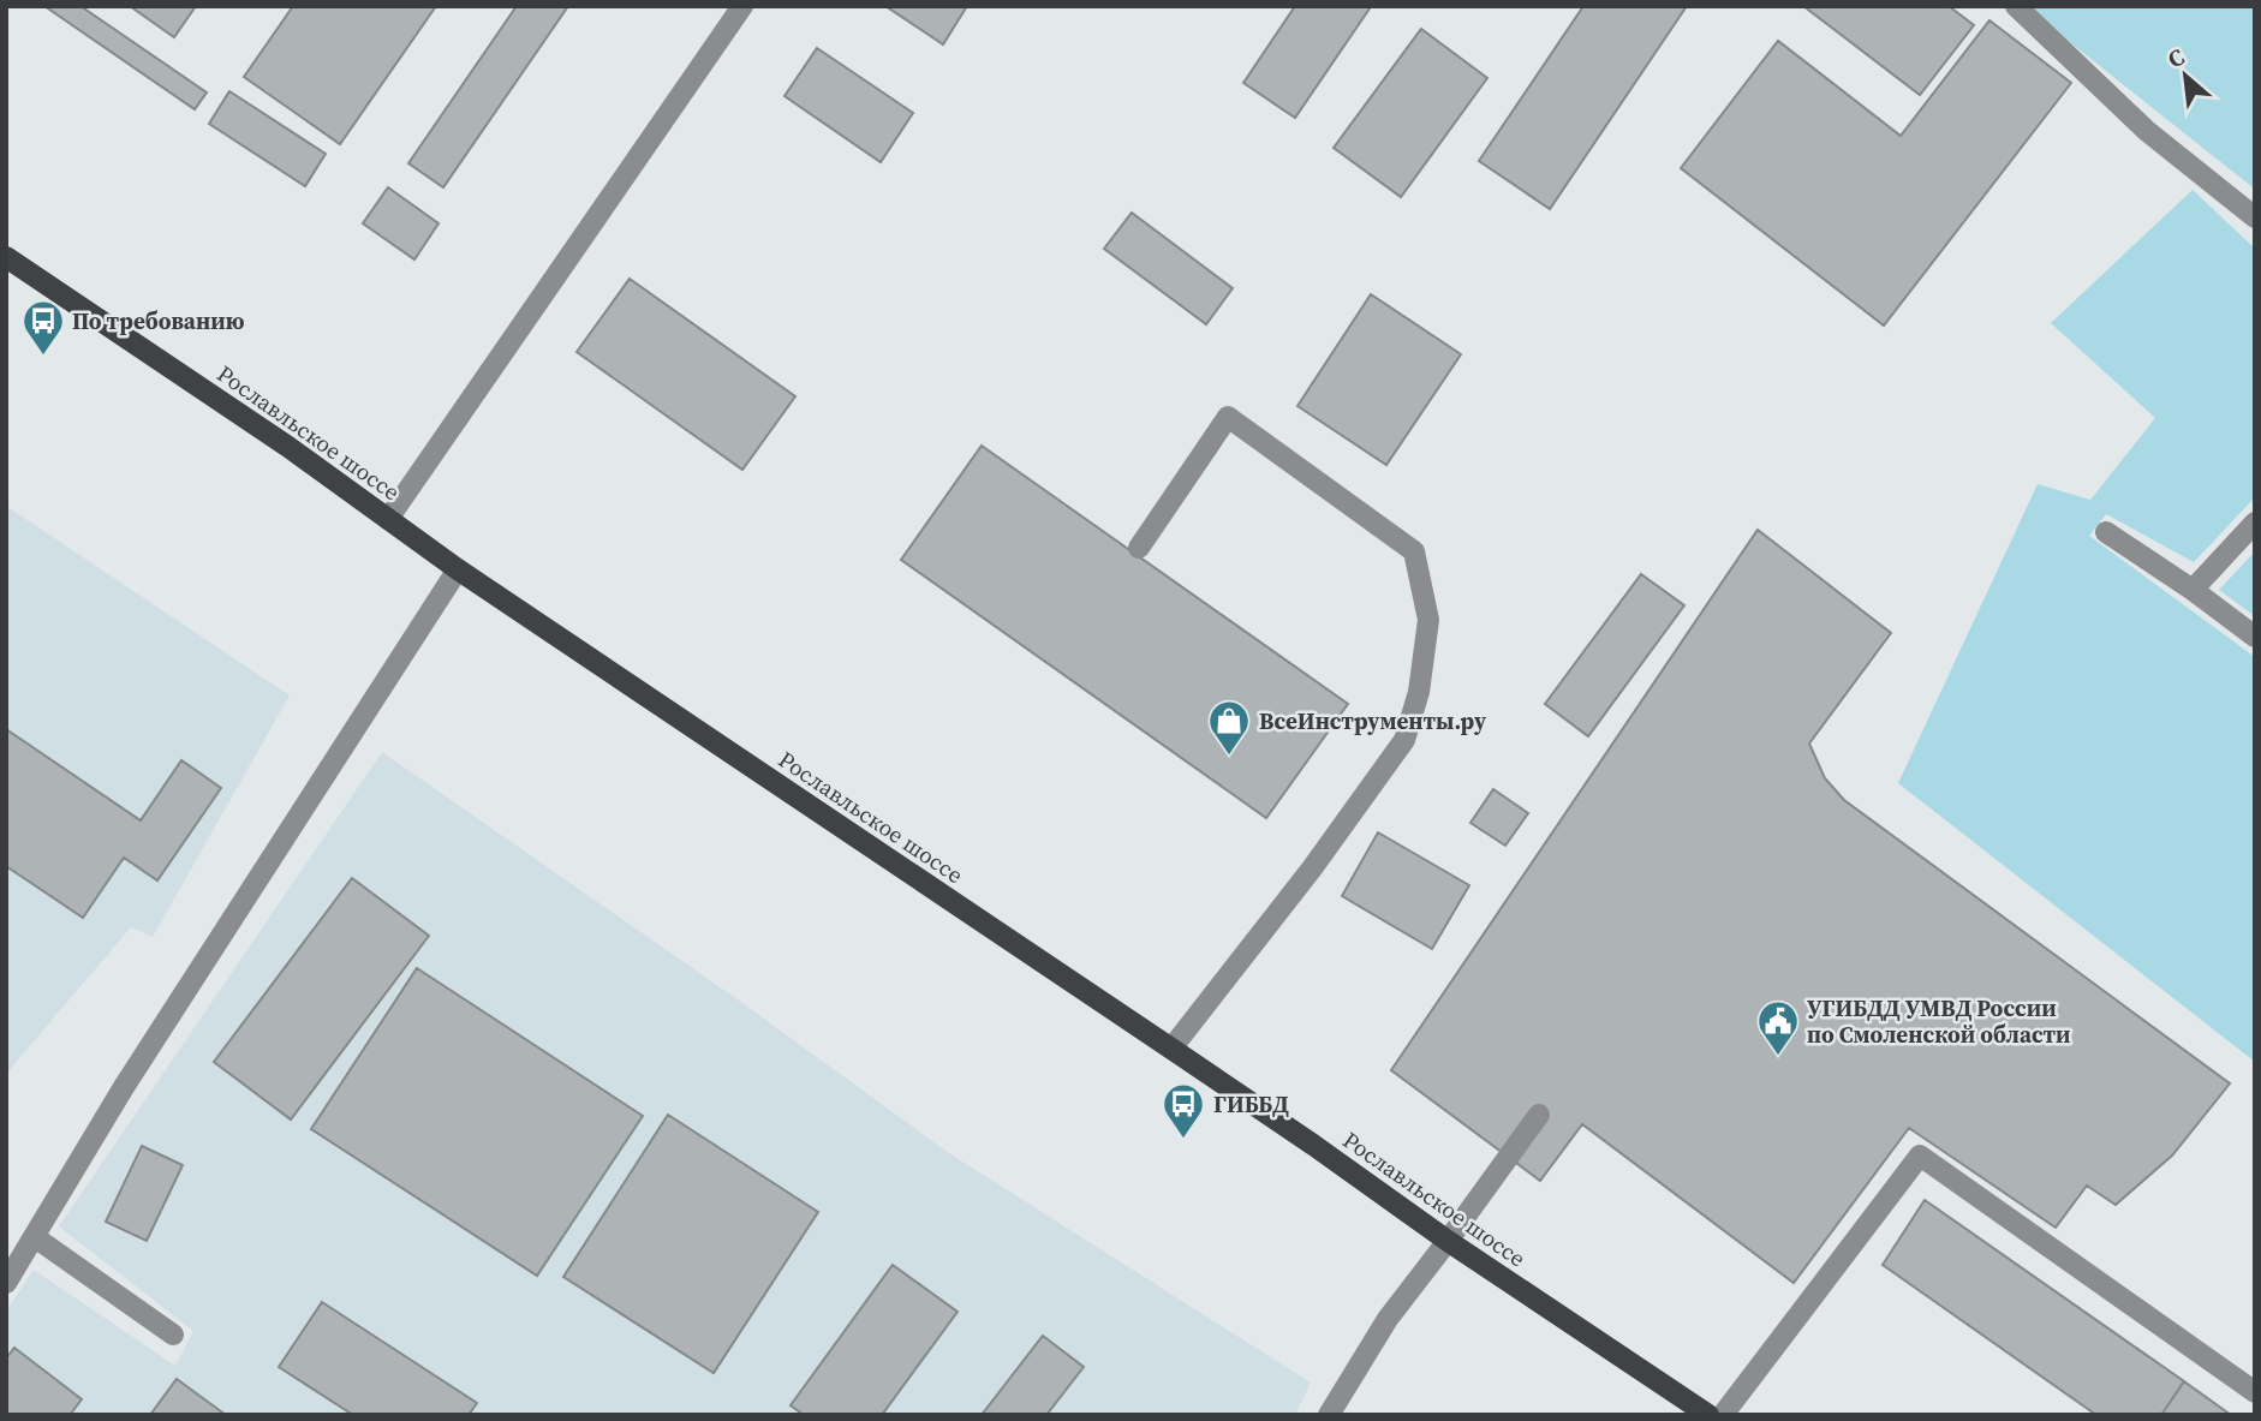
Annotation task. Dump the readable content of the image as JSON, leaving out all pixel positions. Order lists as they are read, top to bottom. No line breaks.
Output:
{"streets":{"main road":["Рославльское шоссе"]},"places":{"bus stop":["По требованию","ГИББД"],"shop":["ВсеИнструменты.ру"],"public building":["УГИБДД УМВД России по Смоленской области"]},"north":"top left"}
